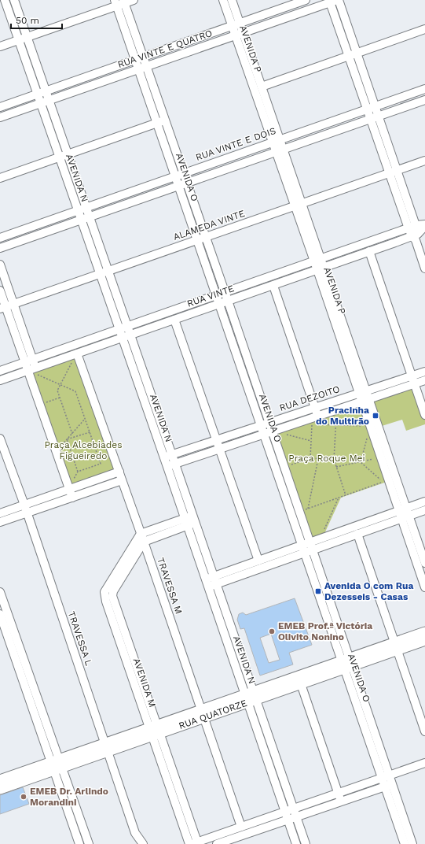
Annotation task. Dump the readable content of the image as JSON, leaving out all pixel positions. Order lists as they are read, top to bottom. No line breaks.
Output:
{"streets":{"street":["RUA VINTE E QUATRO","AVENIDA P","RUA VINTE E DOIS","AVENIDA O","AVENIDA N","ALAMEDA VINTE","RUA VINTE","RUA DEZOITO","TRAVESSA M","TRAVESSA L","AVENIDA M","RUA QUATORZE"]},"crossings":[["RUA VINTE E QUATRO","AVENIDA P"],["RUA VINTE E QUATRO","AVENIDA O"],["RUA VINTE E QUATRO","AVENIDA N"],["AVENIDA P","RUA VINTE E DOIS"],["AVENIDA P","ALAMEDA VINTE"],["AVENIDA P","RUA VINTE"],["AVENIDA P","RUA DEZOITO"],["RUA VINTE E DOIS","AVENIDA O"],["RUA VINTE E DOIS","AVENIDA N"],["AVENIDA O","ALAMEDA VINTE"],["AVENIDA O","RUA VINTE"],["AVENIDA O","RUA DEZOITO"],["AVENIDA O","RUA QUATORZE"],["AVENIDA N","ALAMEDA VINTE"],["AVENIDA N","RUA VINTE"],["AVENIDA N","RUA DEZOITO"],["AVENIDA N","RUA QUATORZE"],["RUA VINTE","TRAVESSA M"],["TRAVESSA M","RUA QUATORZE"],["TRAVESSA L","RUA QUATORZE"],["AVENIDA M","RUA QUATORZE"]],"parks":["Praça Alcebiades Figueiredo","Praça Roque Mei"],"places":{"transit":["Pracinha do Multirão","Avenida O com Rua Dezesseis - Casas"],"other":["EMEB Prof.ª Victória Olivito Nonino","EMEB Dr. Arlindo Morandini"]},"scale_bar":"50 m"}
